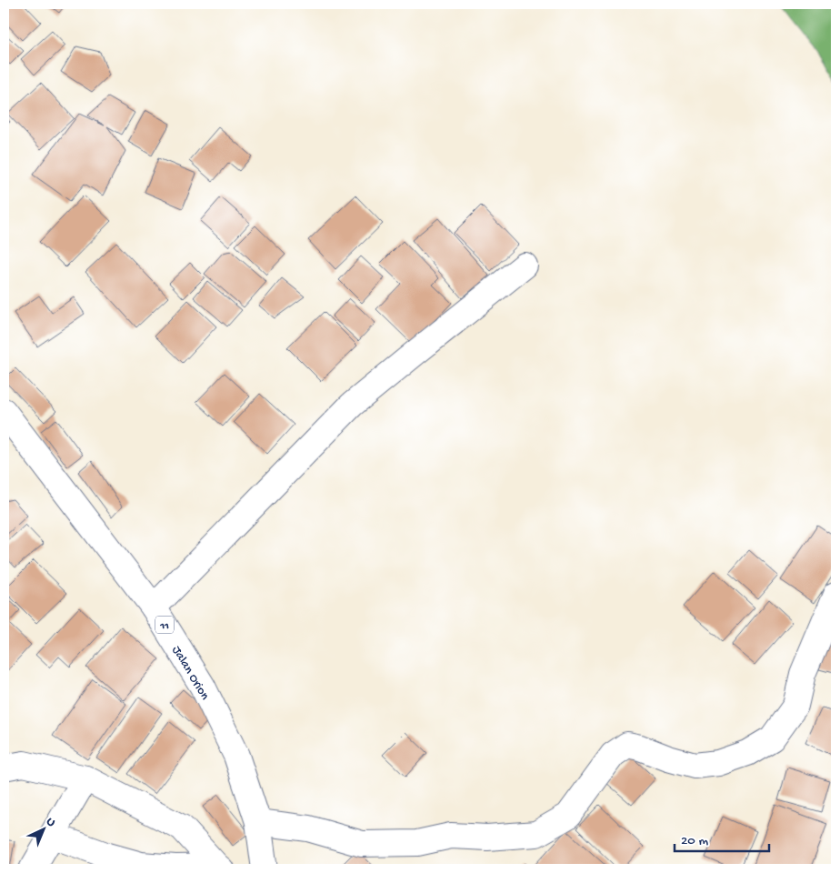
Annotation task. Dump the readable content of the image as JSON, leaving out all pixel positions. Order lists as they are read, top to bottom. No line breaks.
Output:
{"streets":{"main road":["11","Jalan Orion"]},"scale_bar":"20 m","north":"top right"}
